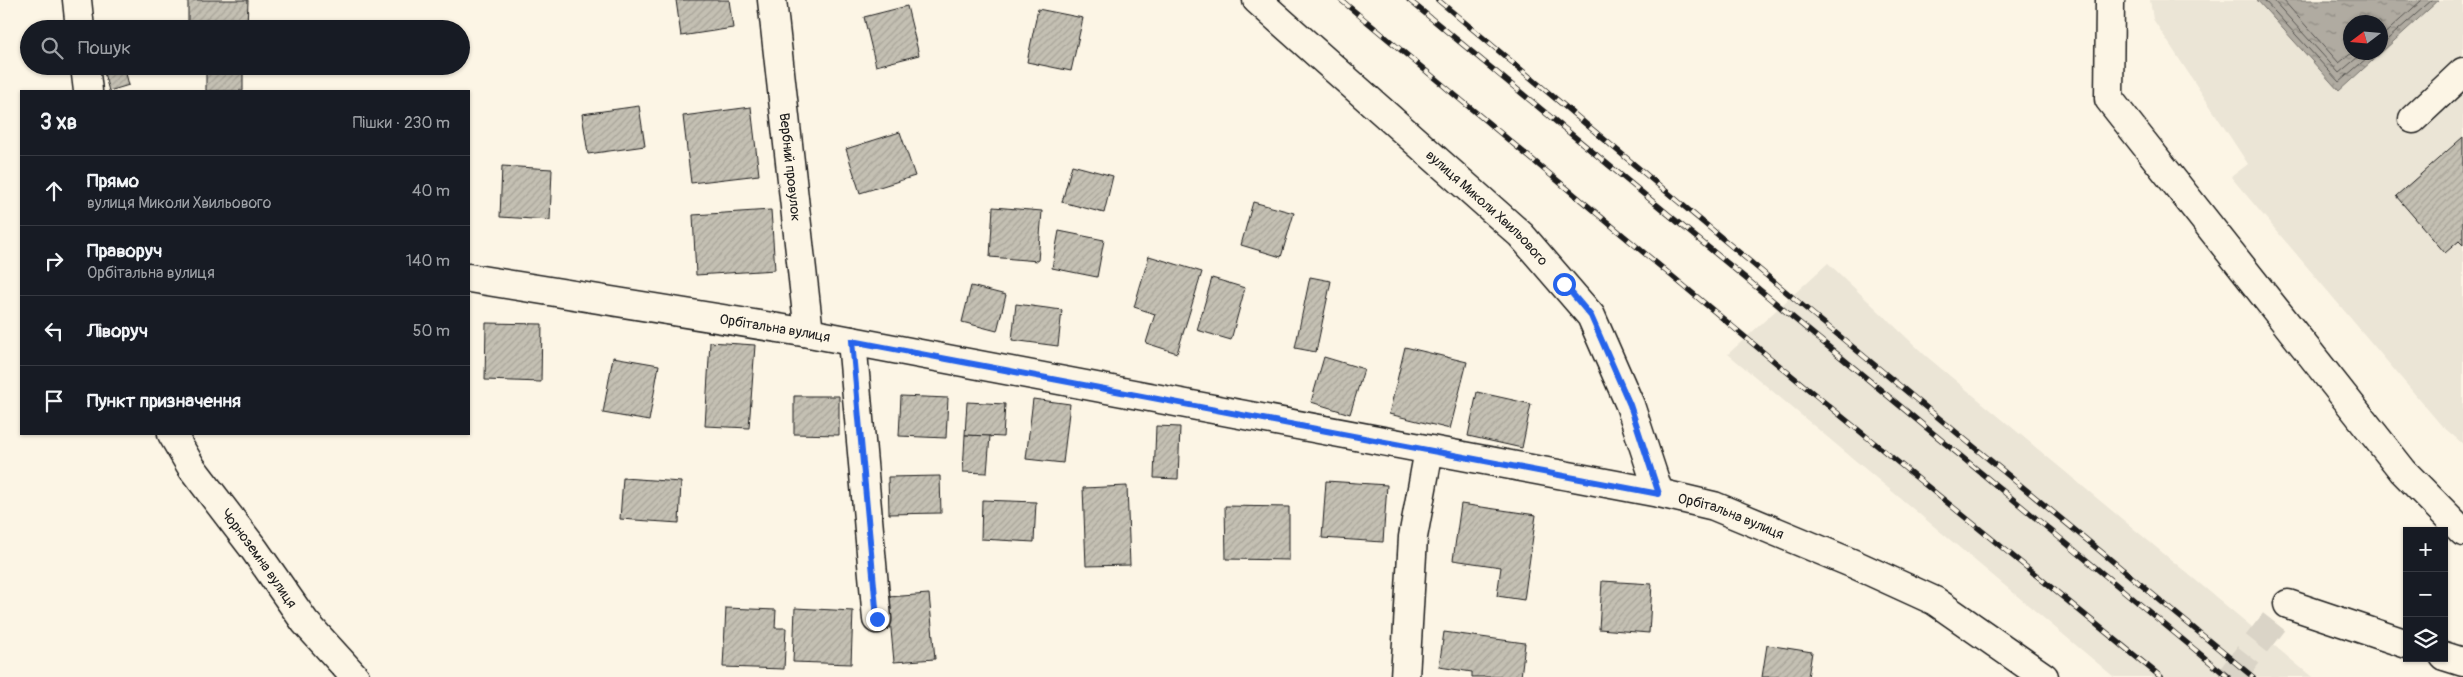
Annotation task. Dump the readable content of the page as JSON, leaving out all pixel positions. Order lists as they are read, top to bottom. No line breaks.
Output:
{"streets":{"street":["Вербний провулок","вулиця Миколи Хвильового","Орбітальна вулиця","Чорноземна вулиця"]},"crossings":[["Вербний провулок","Орбітальна вулиця"],["вулиця Миколи Хвильового","Орбітальна вулиця"]],"north":"left","page":{"search":"Пошук","heading":["3 хв","Пішки · 230 m"],"list":[["Прямо","вулиця Миколи Хвильового","40 m"],["Праворуч","Орбітальна вулиця","140 m"],["Ліворуч","50 m"],"Пункт призначення"],"map_buttons":["+","−"]}}
